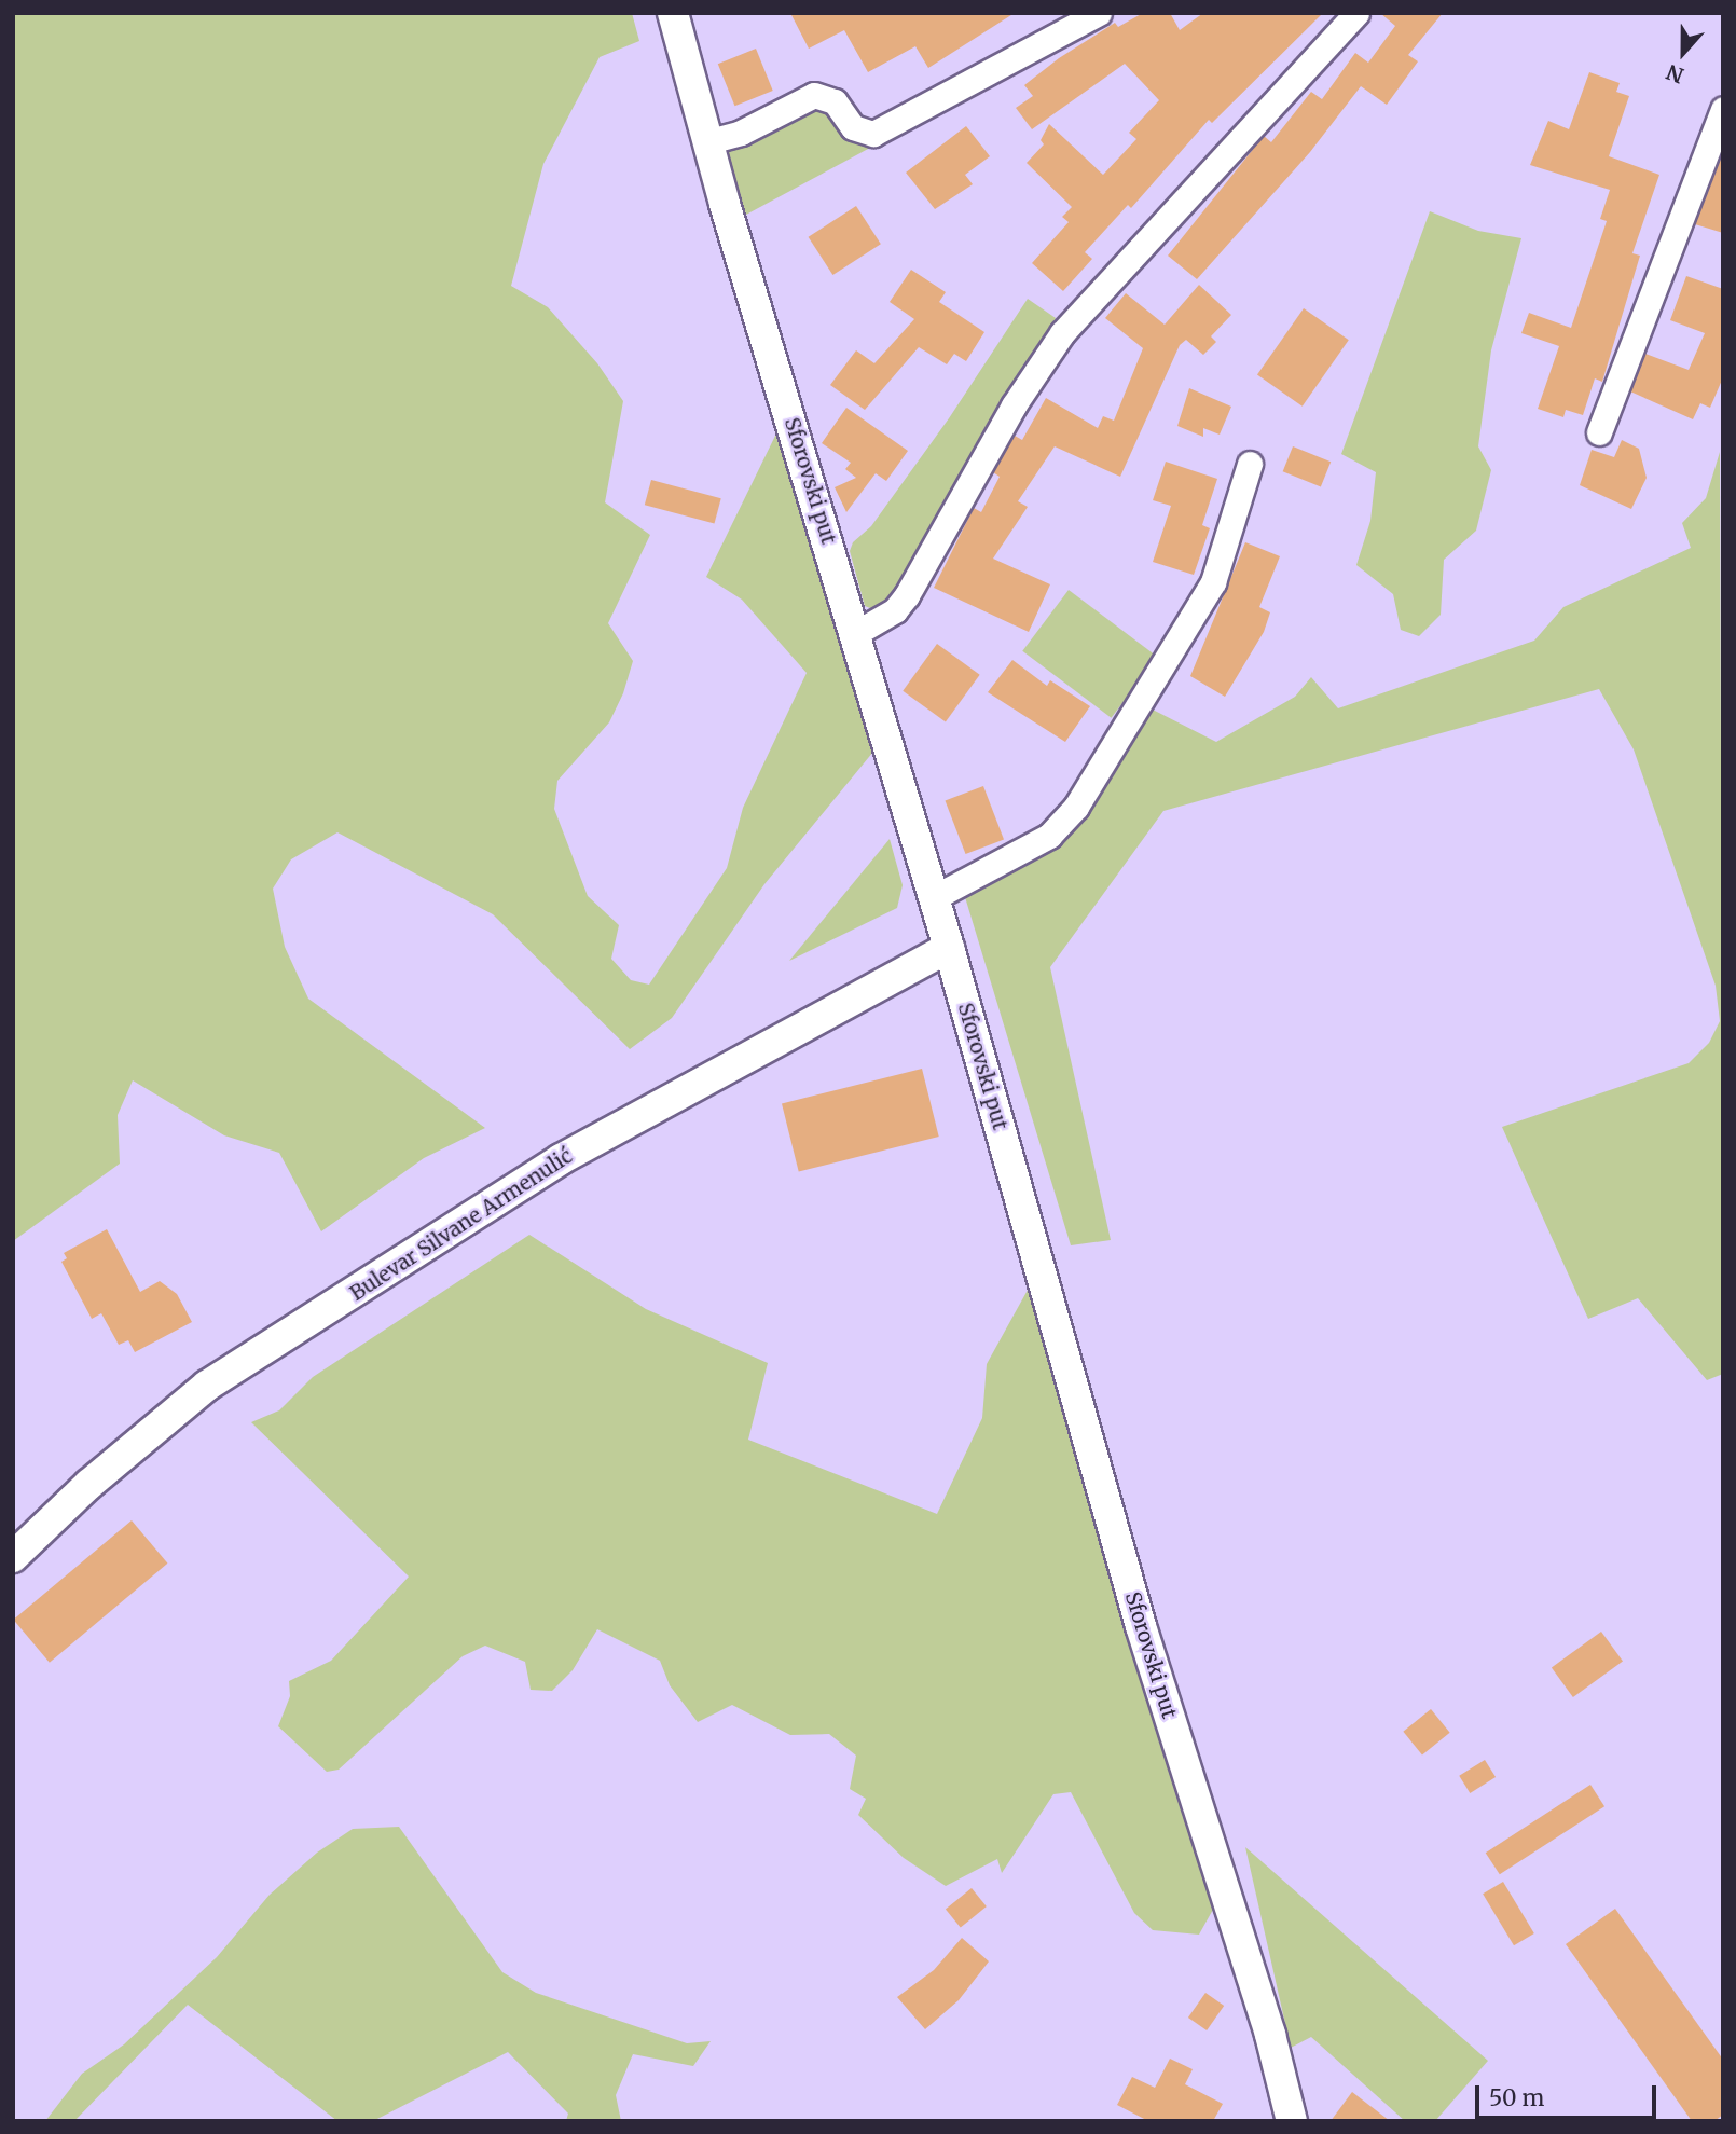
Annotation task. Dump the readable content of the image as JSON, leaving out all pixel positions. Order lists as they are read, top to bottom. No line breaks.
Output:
{"streets":{"street":["Sforovski put","Bulevar Silvane Armenulić"]},"crossings":[["Sforovski put","Bulevar Silvane Armenulić"]],"scale_bar":"50 m","north":"bottom"}
